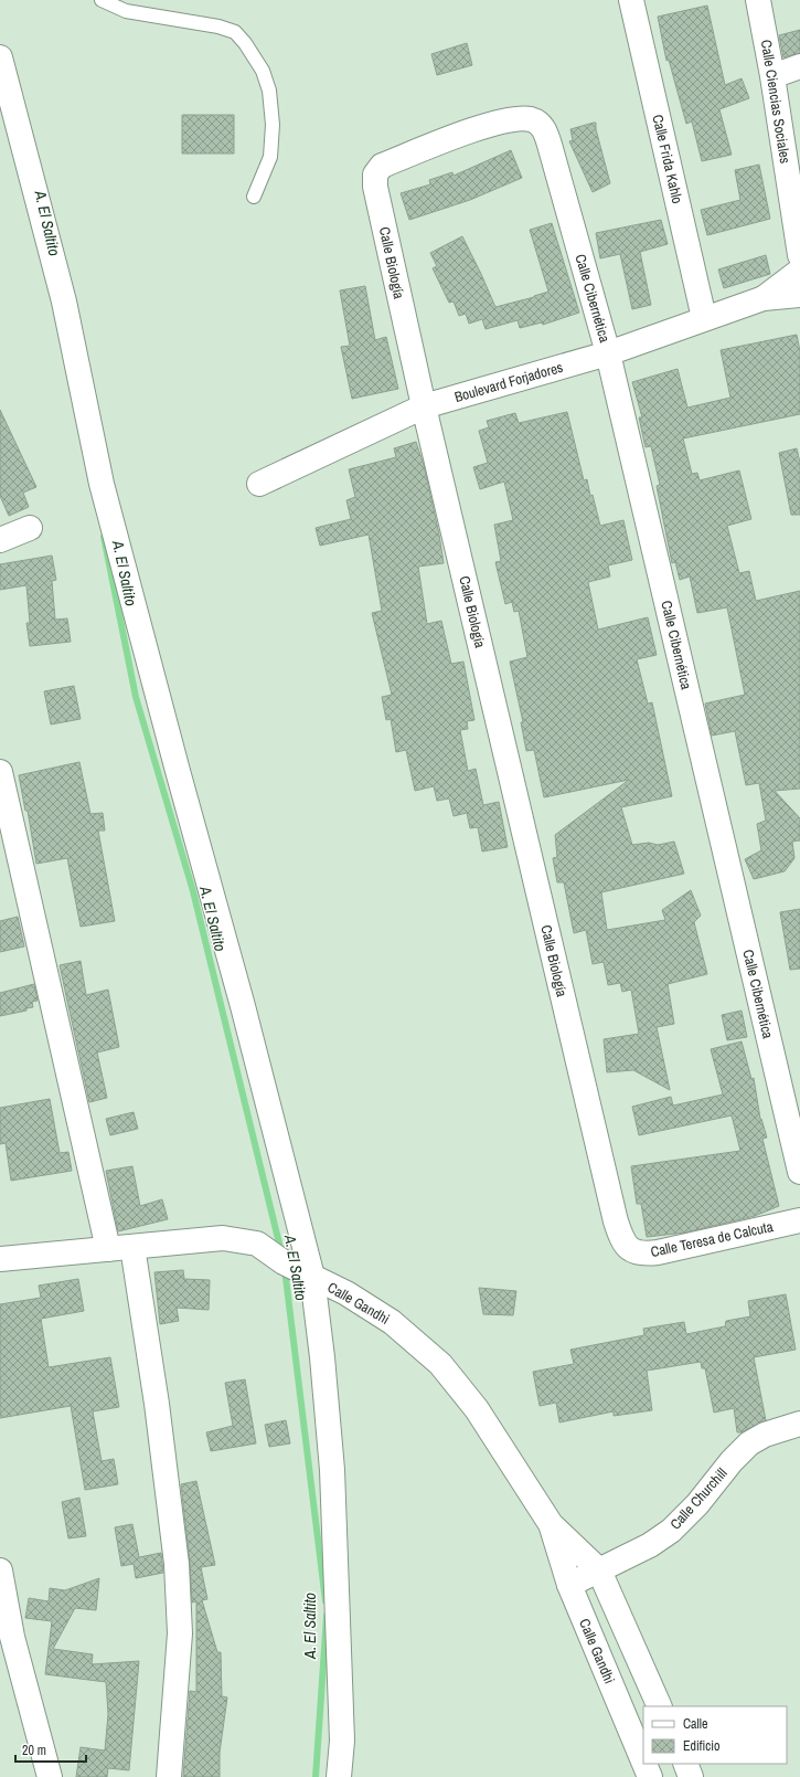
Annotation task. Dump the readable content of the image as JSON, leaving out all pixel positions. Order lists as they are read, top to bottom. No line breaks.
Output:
{"streets":{"street":["Calle Ciencias Sociales","Calle Frida Kahlo","Calle Biología","Calle Cibernética","Boulevard Forjadores","Calle Teresa de Calcuta","Calle Gandhi","Calle Churchill"]},"crossings":[["Calle Frida Kahlo","Boulevard Forjadores"],["Calle Biología","Calle Cibernética"],["Calle Biología","Boulevard Forjadores"],["Calle Biología","Calle Teresa de Calcuta"],["Calle Cibernética","Boulevard Forjadores"],["Calle Gandhi","Calle Churchill"]],"water":["A. El Saltito"],"legend":["Calle","Edificio"],"scale_bar":"20 m"}
